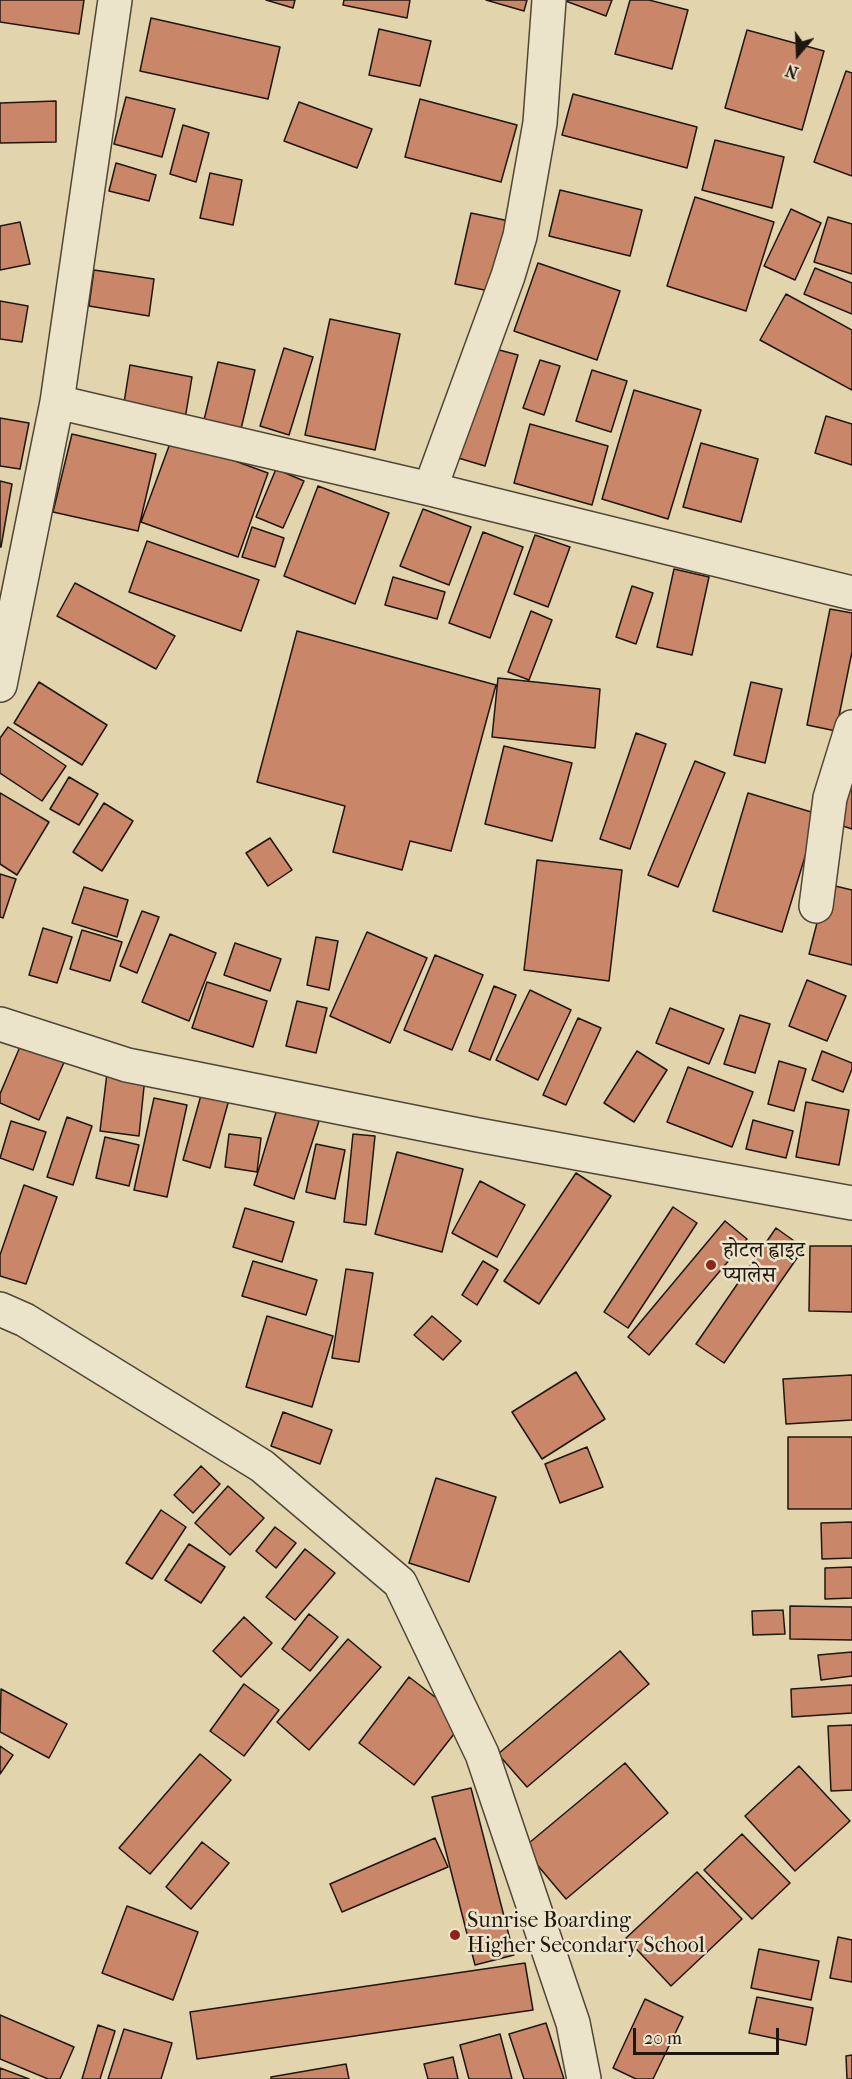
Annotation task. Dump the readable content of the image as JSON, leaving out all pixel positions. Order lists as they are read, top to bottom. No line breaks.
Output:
{"places":["होटल ह्वाइट प्यालेस","Sunrise Boarding Higher Secondary School"],"scale_bar":"20 m","north":"bottom"}
